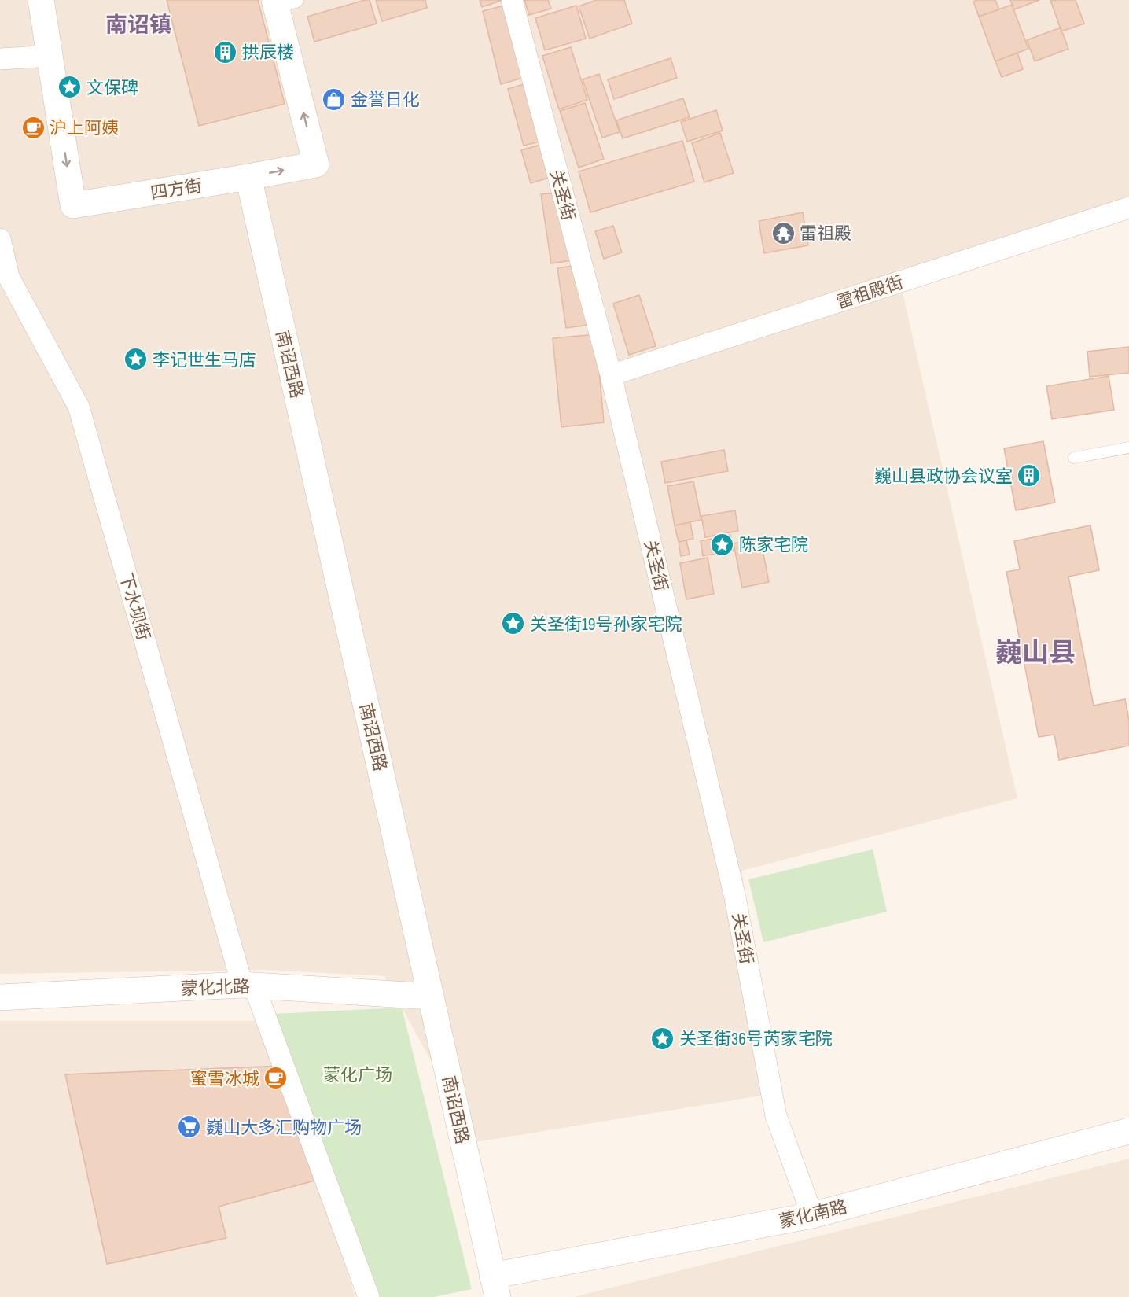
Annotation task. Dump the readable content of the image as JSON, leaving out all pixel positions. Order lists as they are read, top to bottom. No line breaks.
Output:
{"streets":{"main road":["四方街","南诏西路","蒙化北路","蒙化南路"],"street":["关圣街","雷祖殿街","下水坝街"]},"crossings":[["四方街","南诏西路"],["关圣街","雷祖殿街"],["关圣街","蒙化南路"],["南诏西路","蒙化北路"],["南诏西路","蒙化南路"],["下水坝街","蒙化北路"]],"districts":["南诏镇","巍山县"],"parks":["蒙化广场"],"places":{"building":["拱辰楼","巍山县政协会议室"],"place":["文保碑","李记世生马店","陈家宅院","关圣街19号孙家宅院","关圣街36号芮家宅院"],"shop":["金誉日化"],"cafe":["沪上阿姨","蜜雪冰城"],"temple":["雷祖殿"],"supermarket":["巍山大多汇购物广场"]}}
